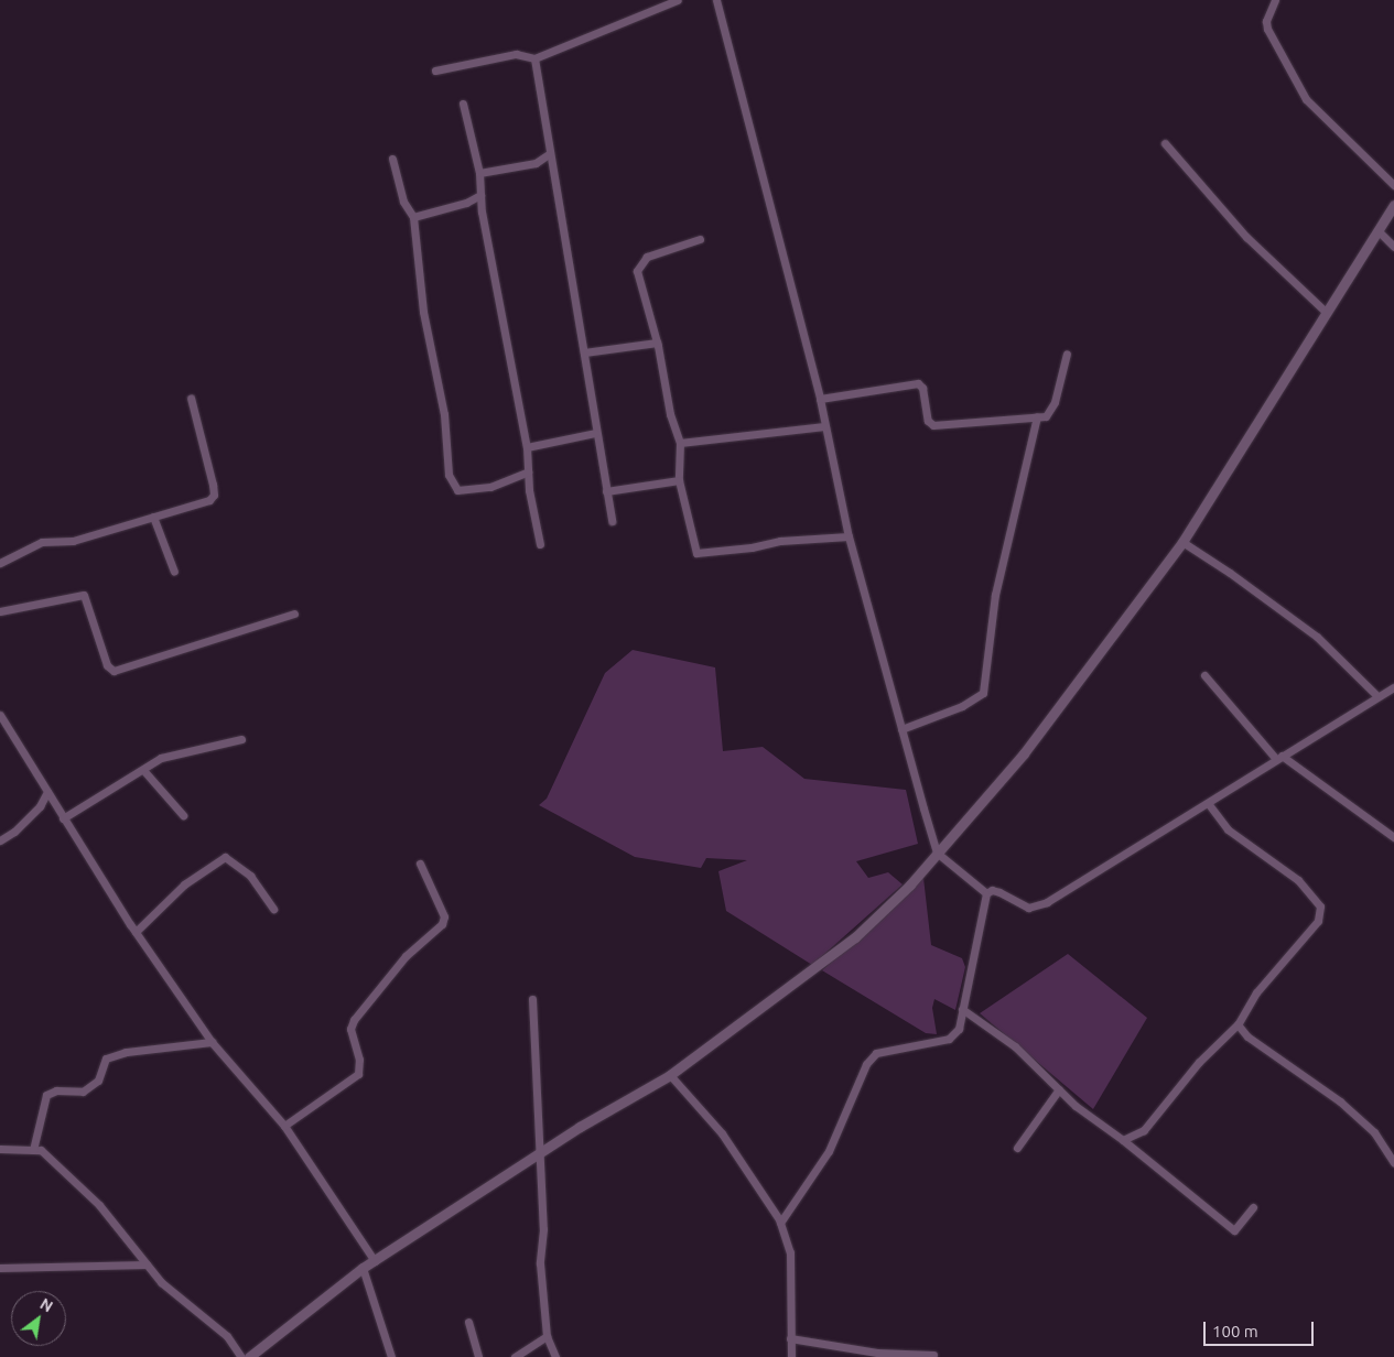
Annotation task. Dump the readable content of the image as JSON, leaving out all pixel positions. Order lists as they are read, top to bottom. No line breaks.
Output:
{"scale_bar":"100 m","north":"top right"}
